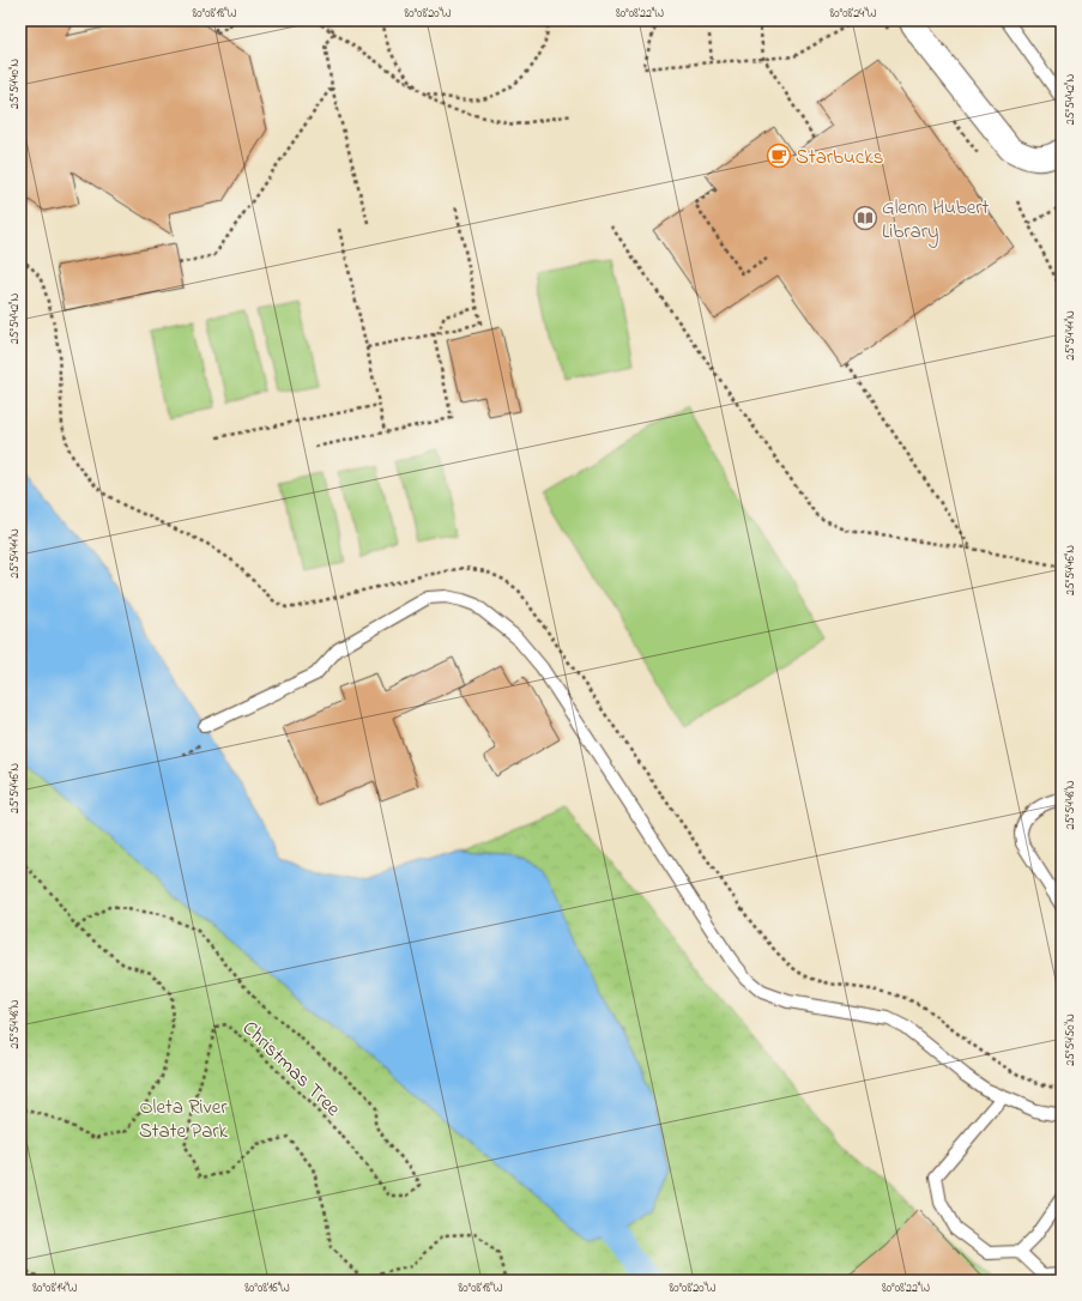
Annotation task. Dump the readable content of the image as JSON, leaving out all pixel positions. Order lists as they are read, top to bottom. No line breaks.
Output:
{"streets":{"path":["Christmas Tree"]},"parks":["Oleta River State Park"],"places":{"cafe":["Starbucks"],"library":["Glenn Hubert Library"]},"coordinates":["80°08'18\"W","80°08'20\"W","80°08'22\"W","80°08'24\"W","25°54'40\"N","25°54'42\"N","25°54'44\"N","25°54'46\"N","25°54'48\"N","25°54'50\"N","80°08'14\"W","80°08'16\"W"]}
